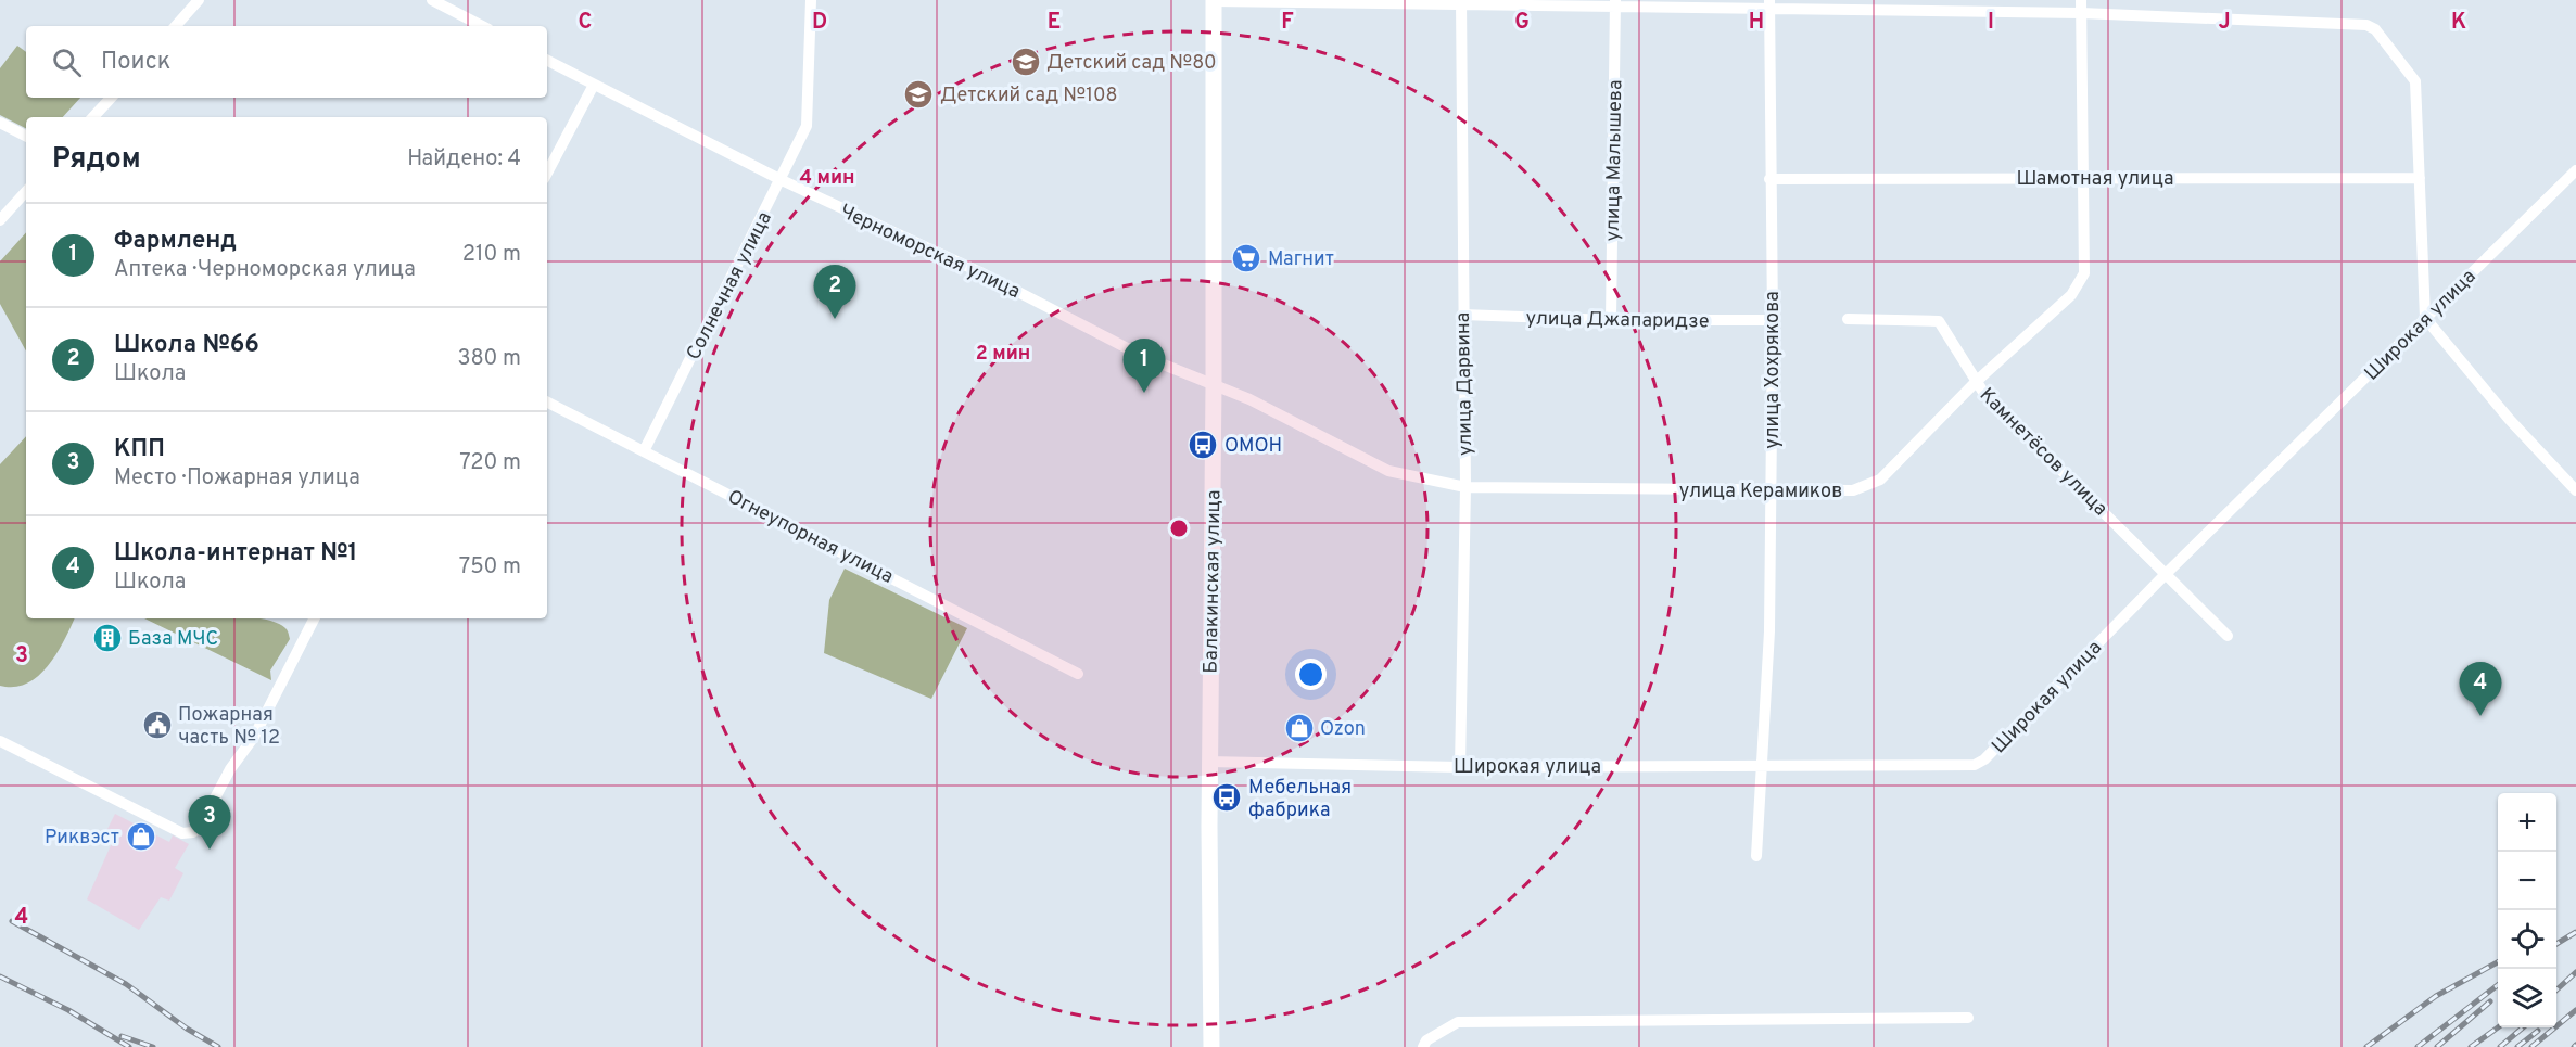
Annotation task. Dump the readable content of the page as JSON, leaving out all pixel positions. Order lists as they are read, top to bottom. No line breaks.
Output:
{"streets":{"main road":["Балакинская улица"],"street":["улица Малышева","Шамотная улица","Черноморская улица","Солнечная улица","улица Джапаридзе","Широкая улица","улица Хохрякова","улица Дарвина","Камнетёсов улица","улица Керамиков","Огнеупорная улица"]},"crossings":[["улица Малышева","улица Джапаридзе"],["Шамотная улица","улица Хохрякова"],["Шамотная улица","улица Керамиков"],["Черноморская улица","Солнечная улица"],["Черноморская улица","улица Керамиков"],["Черноморская улица","Балакинская улица"],["Солнечная улица","Огнеупорная улица"],["улица Джапаридзе","улица Хохрякова"],["улица Джапаридзе","улица Дарвина"],["Широкая улица","улица Хохрякова"],["Широкая улица","улица Дарвина"],["Широкая улица","Камнетёсов улица"],["Широкая улица","Балакинская улица"],["улица Хохрякова","улица Керамиков"],["улица Дарвина","улица Керамиков"],["Камнетёсов улица","улица Керамиков"],["улица Керамиков","Балакинская улица"]],"places":{"school or university":["Детский сад №80","Детский сад №108"],"supermarket":["Магнит"],"bus stop":["ОМОН","Мебельная фабрика"],"building":["База МЧС"],"public building":["Пожарная часть № 12"],"shop":["Ozon","Риквэст"]},"page":{"search":"Поиск","heading":["Рядом","Найдено: 4"],"list":[{"mark":"1","name":"Фармленд","note":"Аптека · Черноморская улица","value":"210 m"},{"mark":"2","name":"Школа №66","note":"Школа","value":"380 m"},{"mark":"3","name":"КПП","note":"Место · Пожарная улица","value":"720 m"},{"mark":"4","name":"Школа-интернат №1","note":"Школа","value":"750 m"}],"pins":["2","1","4","3"],"map_buttons":["+","−"]},"grid":{"columns":["C","D","E","F","G","H","I","J","K"],"rows":["3","4"]},"rings":["4 мин","2 мин"]}
